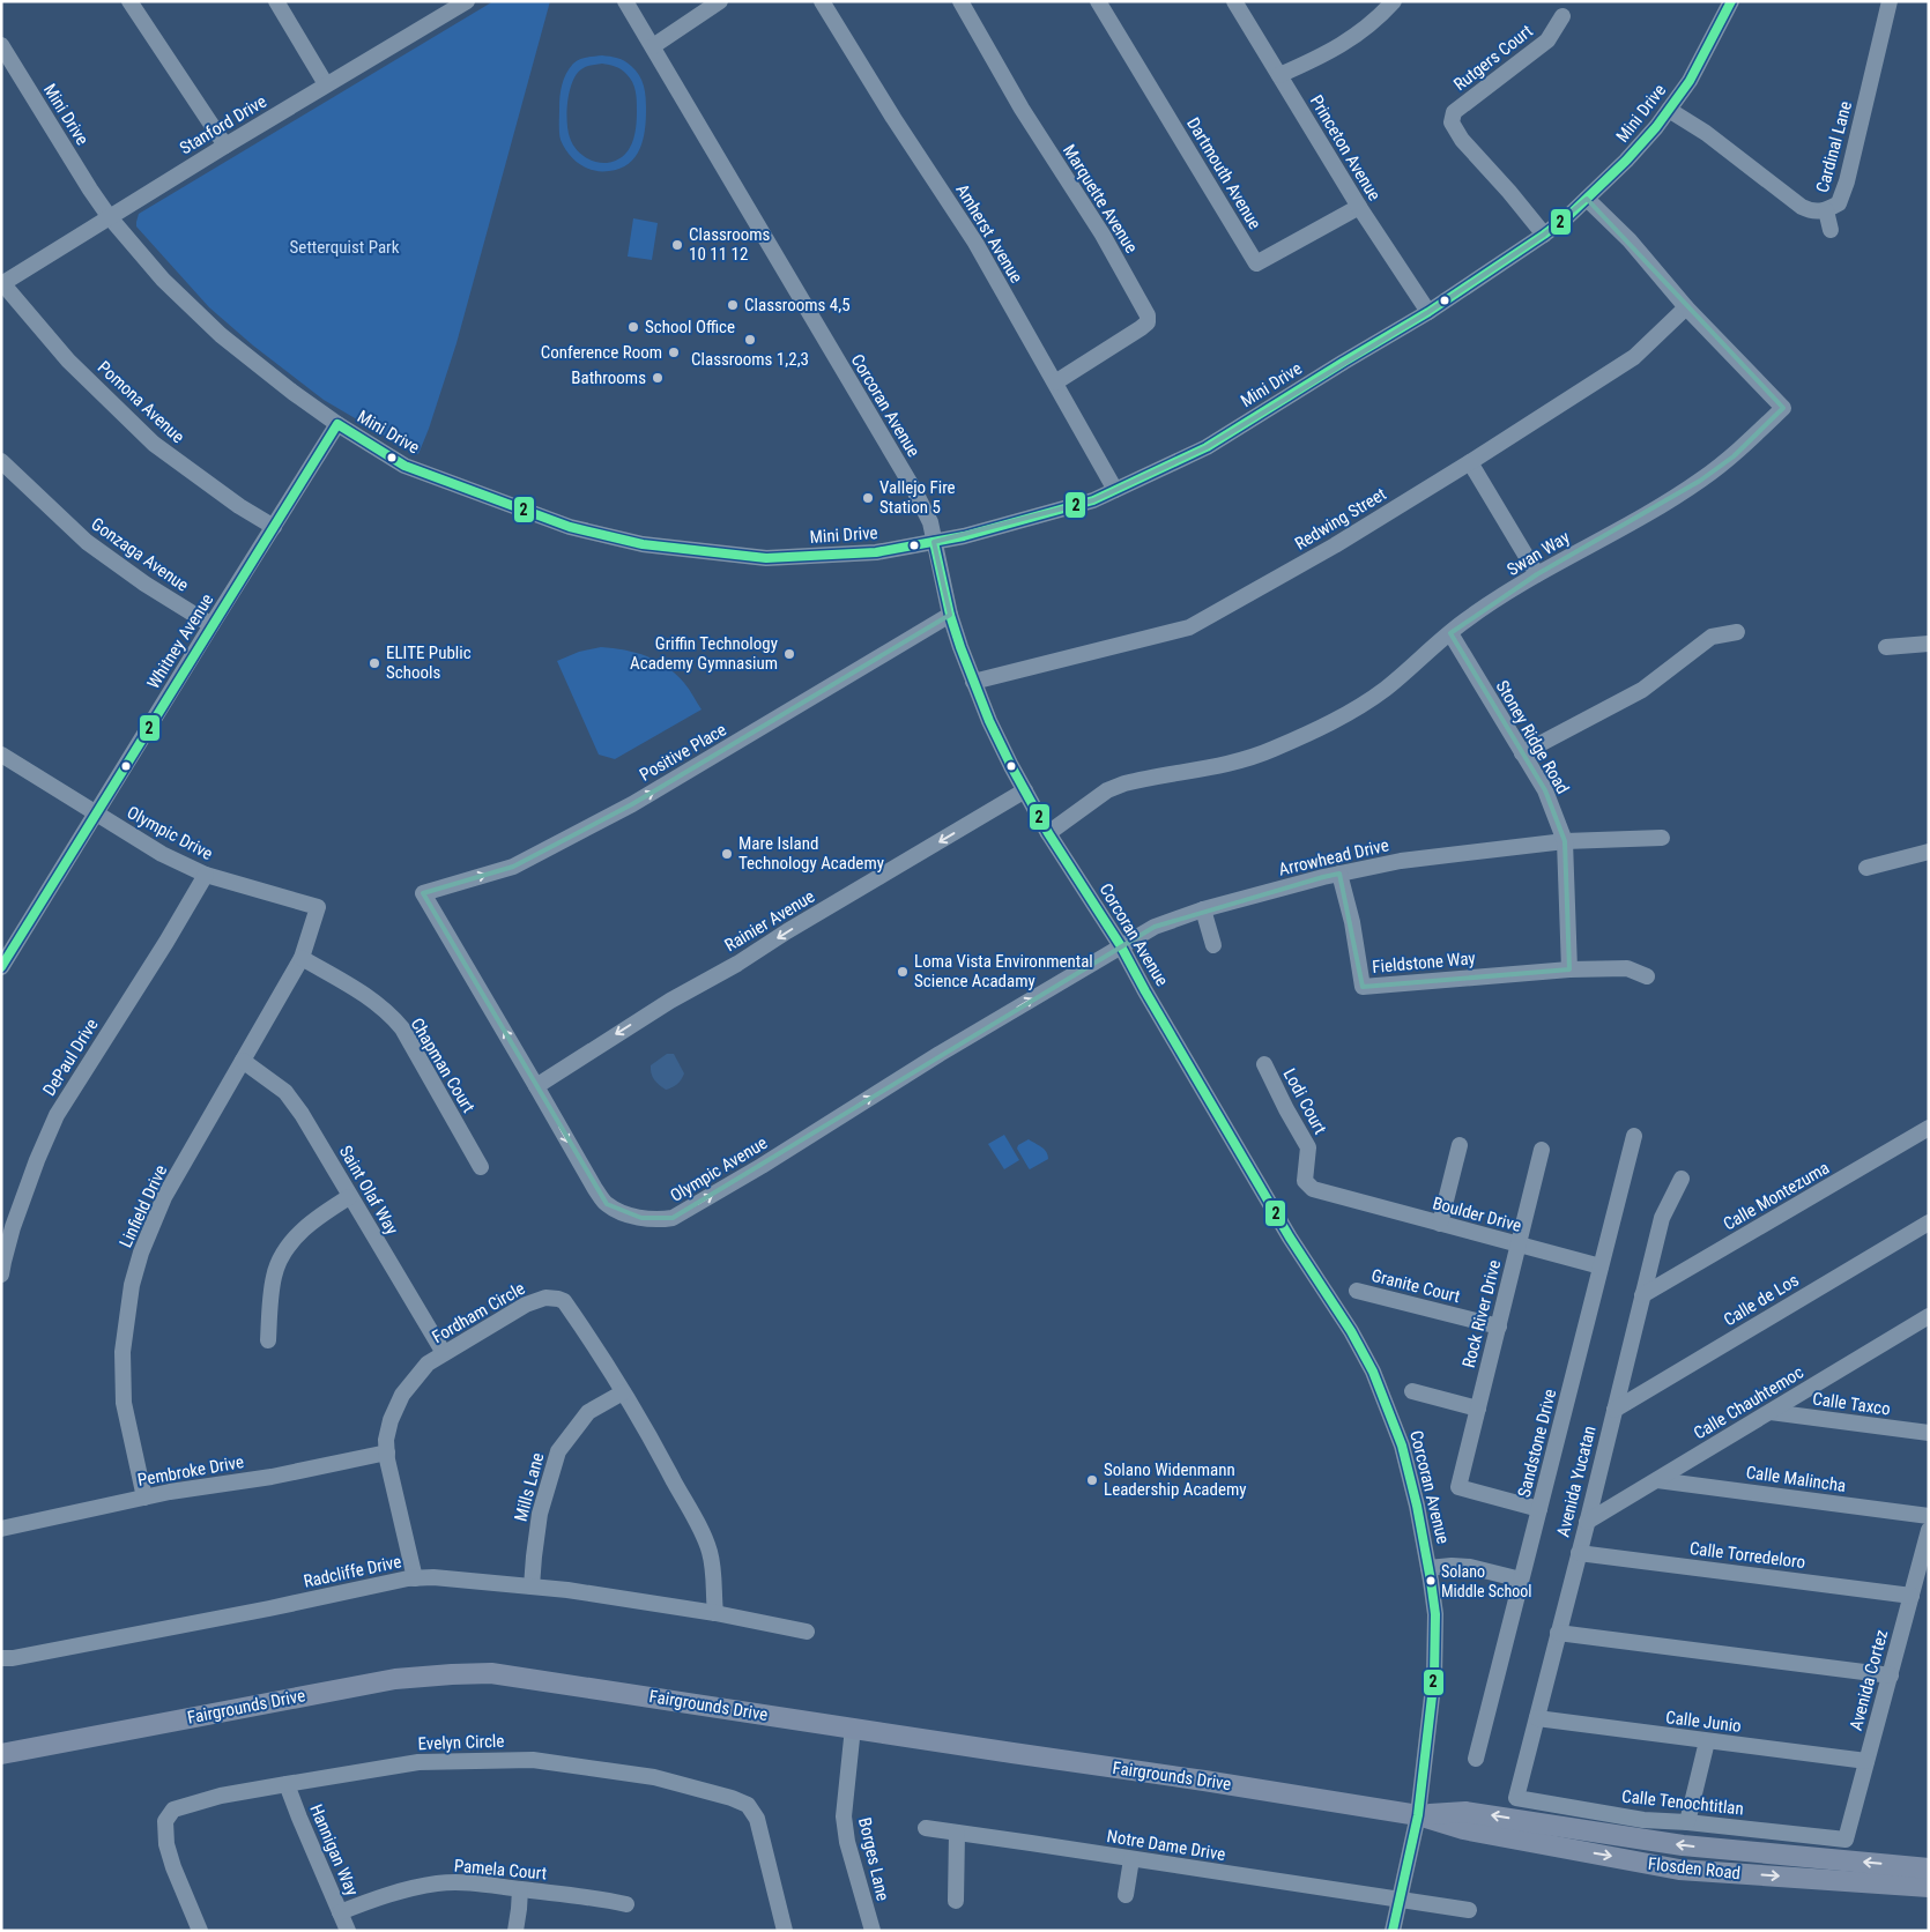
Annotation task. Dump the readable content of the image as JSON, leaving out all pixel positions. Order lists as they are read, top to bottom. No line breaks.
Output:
{"streets":{"main road":["Fairgrounds Drive","Flosden Road"],"street":["Rutgers Court","Mini Drive","Stanford Drive","Cardinal Lane","Princeton Avenue","Dartmouth Avenue","Marquette Avenue","Amherst Avenue","Pomona Avenue","Corcoran Avenue","Redwing Street","Swan Way","Gonzaga Avenue","Whitney Avenue","Stoney Ridge Road","Positive Place","Olympic Drive","Arrowhead Drive","Rainier Avenue","Fieldstone Way","DePaul Drive","Chapman Court","Lodi Court","Olympic Avenue","Saint Olaf Way","Calle Montezuma","Linfield Drive","Boulder Drive","Granite Court","Calle de Los","Fordham Circle","Rock River Drive","Calle Chauhtemoc","Calle Taxco","Sandstone Drive","Pembroke Drive","Calle Malincha","Avenida Yucatan","Mills Lane","Calle Torredeloro","Radcliffe Drive","Avenida Cortez","Calle Junio","Evelyn Circle","Calle Tenochtitlan","Notre Dame Drive","Hannigan Way","Borges Lane","Pamela Court"]},"crossings":[["Rutgers Court","Mini Drive"],["Mini Drive","Stanford Drive"],["Mini Drive","Cardinal Lane"],["Mini Drive","Princeton Avenue"],["Mini Drive","Amherst Avenue"],["Mini Drive","Corcoran Avenue"],["Mini Drive","Swan Way"],["Mini Drive","Whitney Avenue"],["Stanford Drive","Pomona Avenue"],["Princeton Avenue","Dartmouth Avenue"],["Marquette Avenue","Amherst Avenue"],["Pomona Avenue","Whitney Avenue"],["Corcoran Avenue","Redwing Street"],["Corcoran Avenue","Swan Way"],["Corcoran Avenue","Positive Place"],["Corcoran Avenue","Arrowhead Drive"],["Corcoran Avenue","Rainier Avenue"],["Corcoran Avenue","Olympic Avenue"],["Corcoran Avenue","Fairgrounds Drive"],["Corcoran Avenue","Notre Dame Drive"],["Redwing Street","Swan Way"],["Swan Way","Stoney Ridge Road"],["Gonzaga Avenue","Whitney Avenue"],["Whitney Avenue","Olympic Drive"],["Stoney Ridge Road","Arrowhead Drive"],["Stoney Ridge Road","Fieldstone Way"],["Positive Place","Olympic Avenue"],["Olympic Drive","DePaul Drive"],["Olympic Drive","Chapman Court"],["Olympic Drive","Linfield Drive"],["Arrowhead Drive","Fieldstone Way"],["Arrowhead Drive","Olympic Avenue"],["Rainier Avenue","Olympic Avenue"],["Chapman Court","Linfield Drive"],["Lodi Court","Boulder Drive"],["Saint Olaf Way","Linfield Drive"],["Saint Olaf Way","Fordham Circle"],["Calle Montezuma","Avenida Yucatan"],["Linfield Drive","Pembroke Drive"],["Boulder Drive","Rock River Drive"],["Boulder Drive","Sandstone Drive"],["Granite Court","Rock River Drive"],["Calle de Los","Avenida Yucatan"],["Fordham Circle","Pembroke Drive"],["Fordham Circle","Mills Lane"],["Fordham Circle","Radcliffe Drive"],["Rock River Drive","Sandstone Drive"],["Calle Chauhtemoc","Calle Taxco"],["Calle Chauhtemoc","Calle Malincha"],["Calle Chauhtemoc","Avenida Yucatan"],["Avenida Yucatan","Calle Torredeloro"],["Avenida Yucatan","Calle Junio"],["Avenida Yucatan","Calle Tenochtitlan"],["Mills Lane","Radcliffe Drive"],["Calle Torredeloro","Avenida Cortez"],["Avenida Cortez","Calle Junio"],["Avenida Cortez","Calle Tenochtitlan"],["Fairgrounds Drive","Borges Lane"],["Fairgrounds Drive","Flosden Road"],["Evelyn Circle","Hannigan Way"],["Hannigan Way","Pamela Court"]],"one_way":["Positive Place","Rainier Avenue"],"parks":["Setterquist Park"],"places":["Classrooms 10 11 12","Classrooms 4,5","School Office","Classrooms 1,2,3","Conference Room","Bathrooms","Vallejo Fire Station 5","Griffin Technology Academy Gymnasium","ELITE Public Schools","Mare Island Technology Academy","Loma Vista Environmental Science Acadamy","Solano Widenmann Leadership Academy","Solano Middle School"],"lines":["transit line 2"]}
